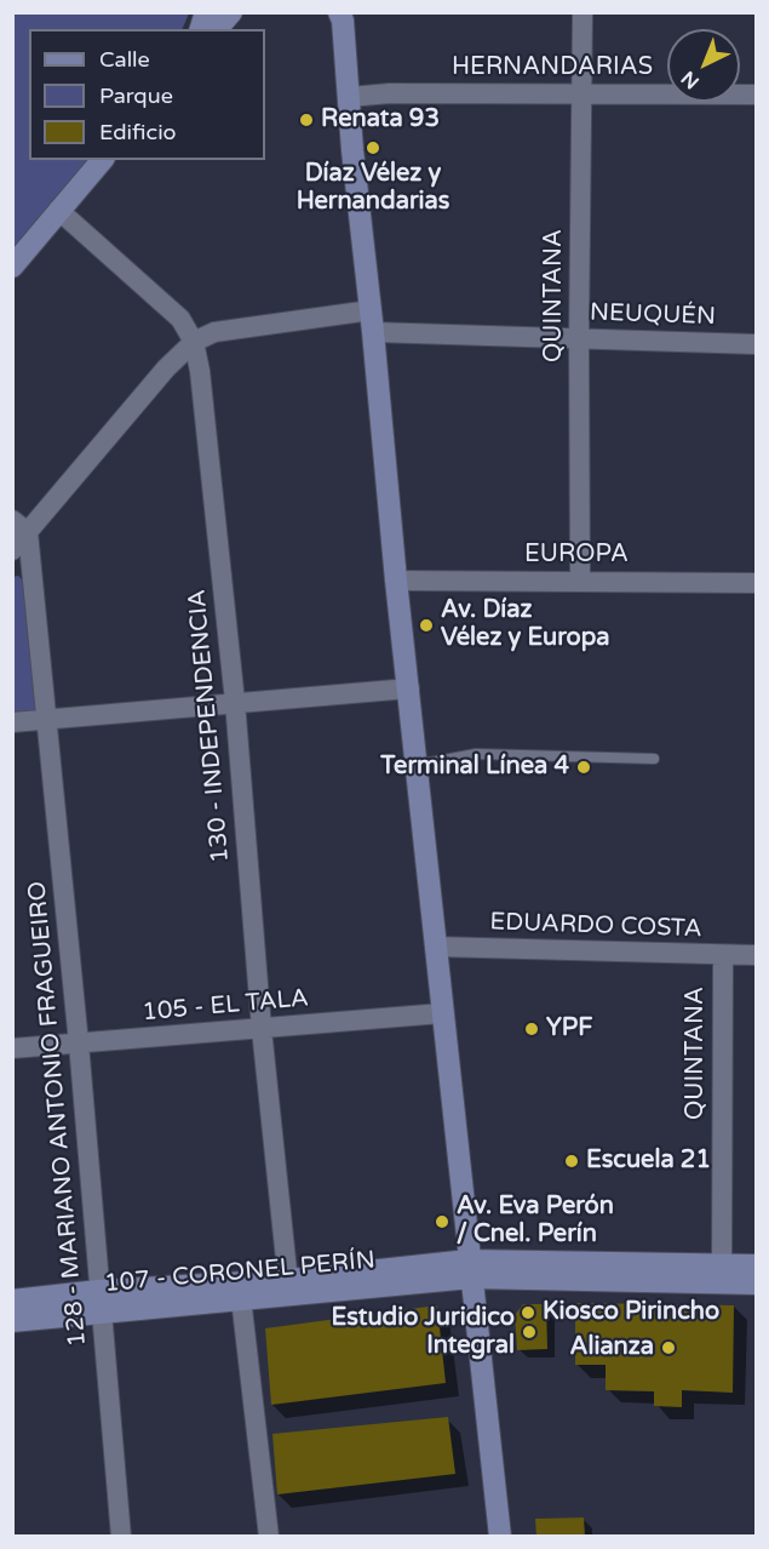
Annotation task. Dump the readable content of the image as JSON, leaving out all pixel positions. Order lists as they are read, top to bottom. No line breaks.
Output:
{"streets":{"main road":["107 - CORONEL PERÍN"],"street":["HERNANDARIAS","QUINTANA","NEUQUÉN","EUROPA","130 - INDEPENDENCIA","EDUARDO COSTA","105 - EL TALA","128 - MARIANO ANTONIO FRAGUEIRO"]},"crossings":[["HERNANDARIAS","QUINTANA"],["QUINTANA","NEUQUÉN"],["QUINTANA","EUROPA"],["QUINTANA","EDUARDO COSTA"],["QUINTANA","107 - CORONEL PERÍN"],["NEUQUÉN","130 - INDEPENDENCIA"],["130 - INDEPENDENCIA","105 - EL TALA"],["130 - INDEPENDENCIA","107 - CORONEL PERÍN"],["105 - EL TALA","128 - MARIANO ANTONIO FRAGUEIRO"],["128 - MARIANO ANTONIO FRAGUEIRO","107 - CORONEL PERÍN"]],"places":["Renata 93","Díaz Vélez y Hernandarias","Av. Díaz Vélez y Europa","Terminal Línea 4","YPF","Escuela 21","Av. Eva Perón / Cnel. Perín","Kiosco Pirincho","Estudio Juridico Integral","Alianza"],"legend":["Calle","Parque","Edificio"],"north":"bottom left"}
